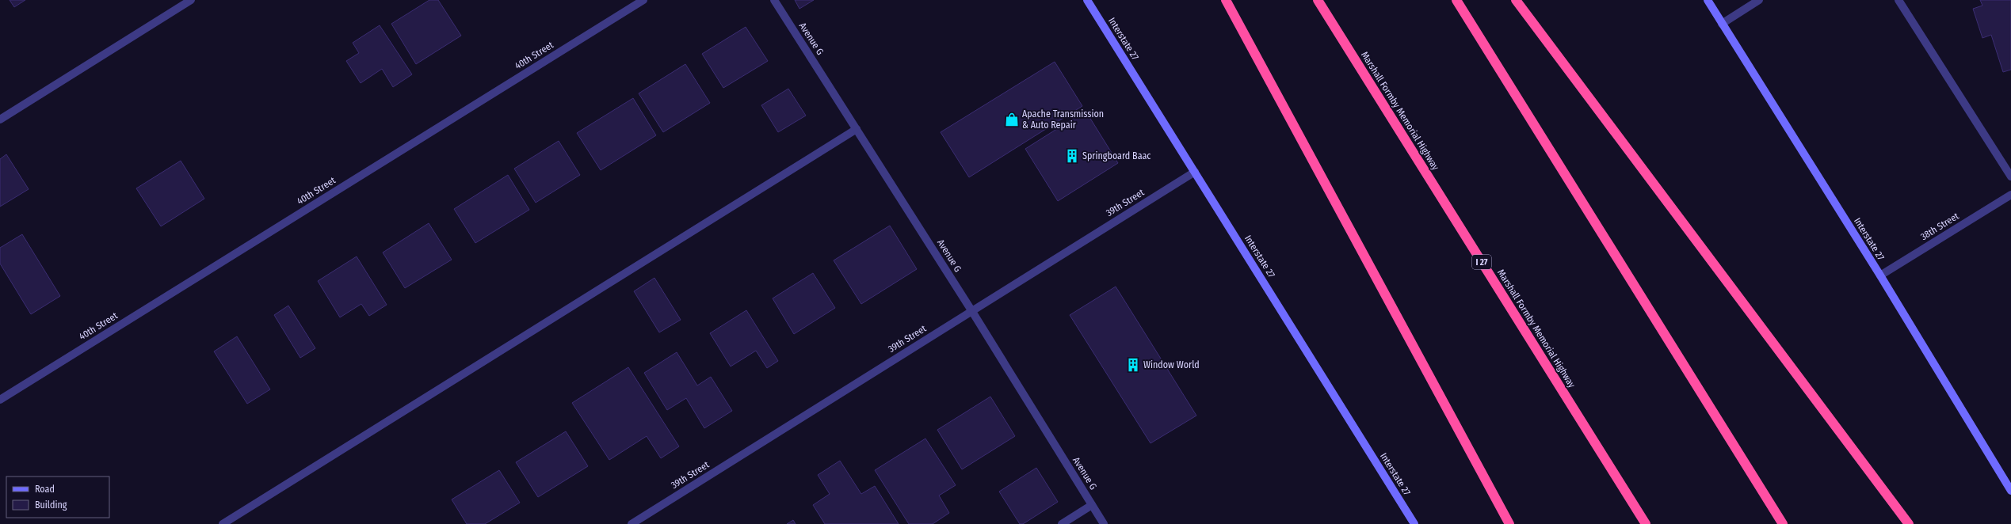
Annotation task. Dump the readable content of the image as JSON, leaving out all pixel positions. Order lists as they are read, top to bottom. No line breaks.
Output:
{"streets":{"highway":["Marshall Formby Memorial Highway","I 27"],"main road":["Interstate 27"],"street":["Avenue G","40th Street","39th Street","38th Street"]},"crossings":[["Avenue G","39th Street"],["Interstate 27","39th Street"],["Interstate 27","38th Street"]],"places":{"shop":["Apache Transmission & Auto Repair"],"building":["Springboard Baac","Window World"]},"legend":["Road","Building"]}
